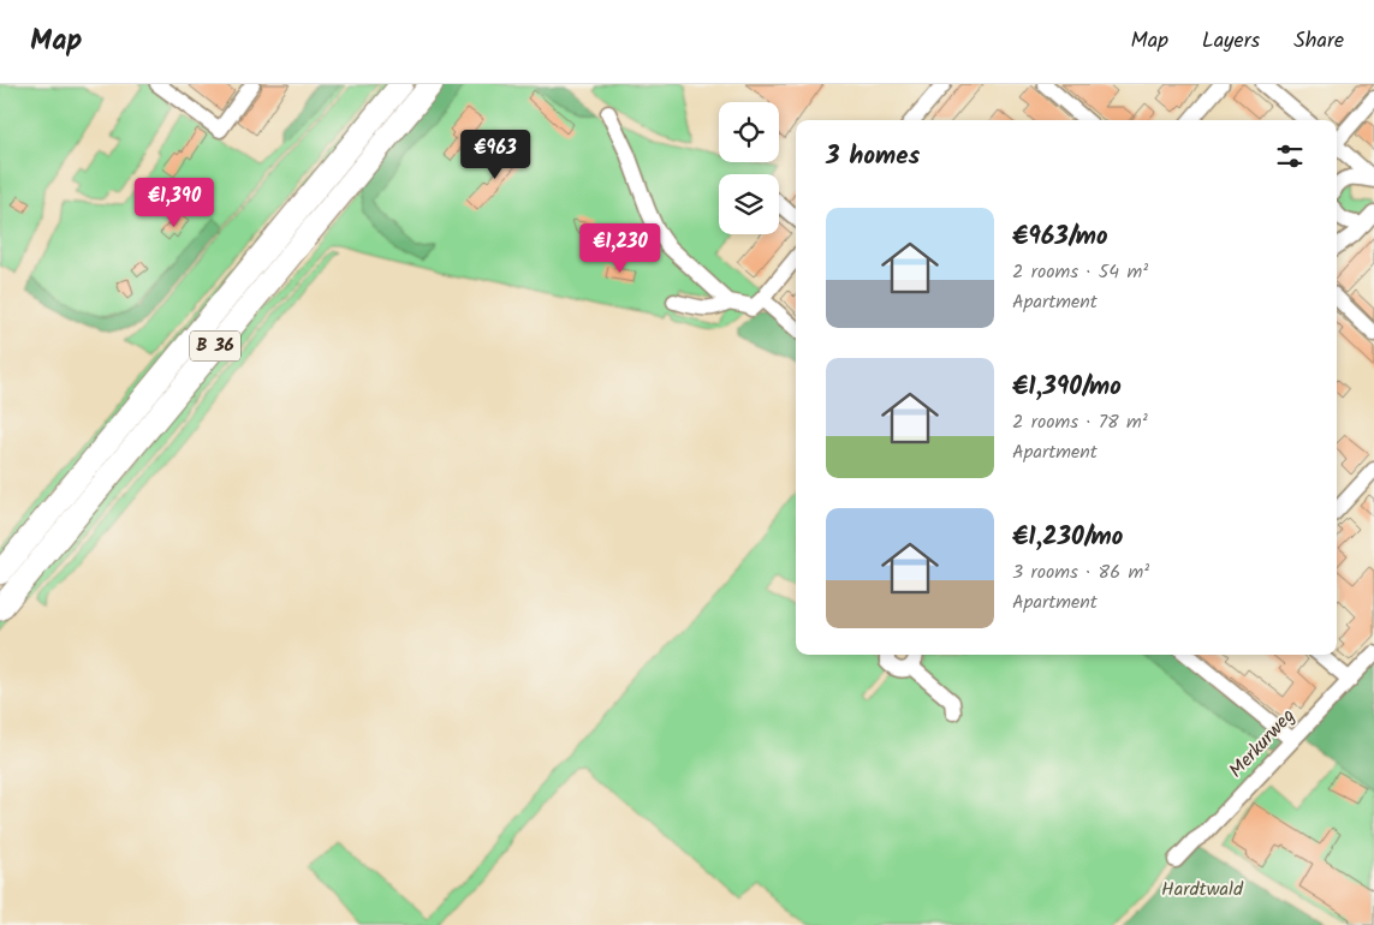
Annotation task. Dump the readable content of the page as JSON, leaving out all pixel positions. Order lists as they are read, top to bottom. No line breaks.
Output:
{"streets":{"highway":["B 36"],"street":["Merkurweg"]},"parks":["Hardtwald"],"page":{"header":"Map","nav":["Map","Layers","Share"],"heading":"3 homes","price":["€963","€1,390","€1,230"],"list":[{"name":"€963/mo","note":"2 rooms · 54 m² · Apartment"},{"name":"€1,390/mo","note":"2 rooms · 78 m² · Apartment"},{"name":"€1,230/mo","note":"3 rooms · 86 m² · Apartment"}]}}
